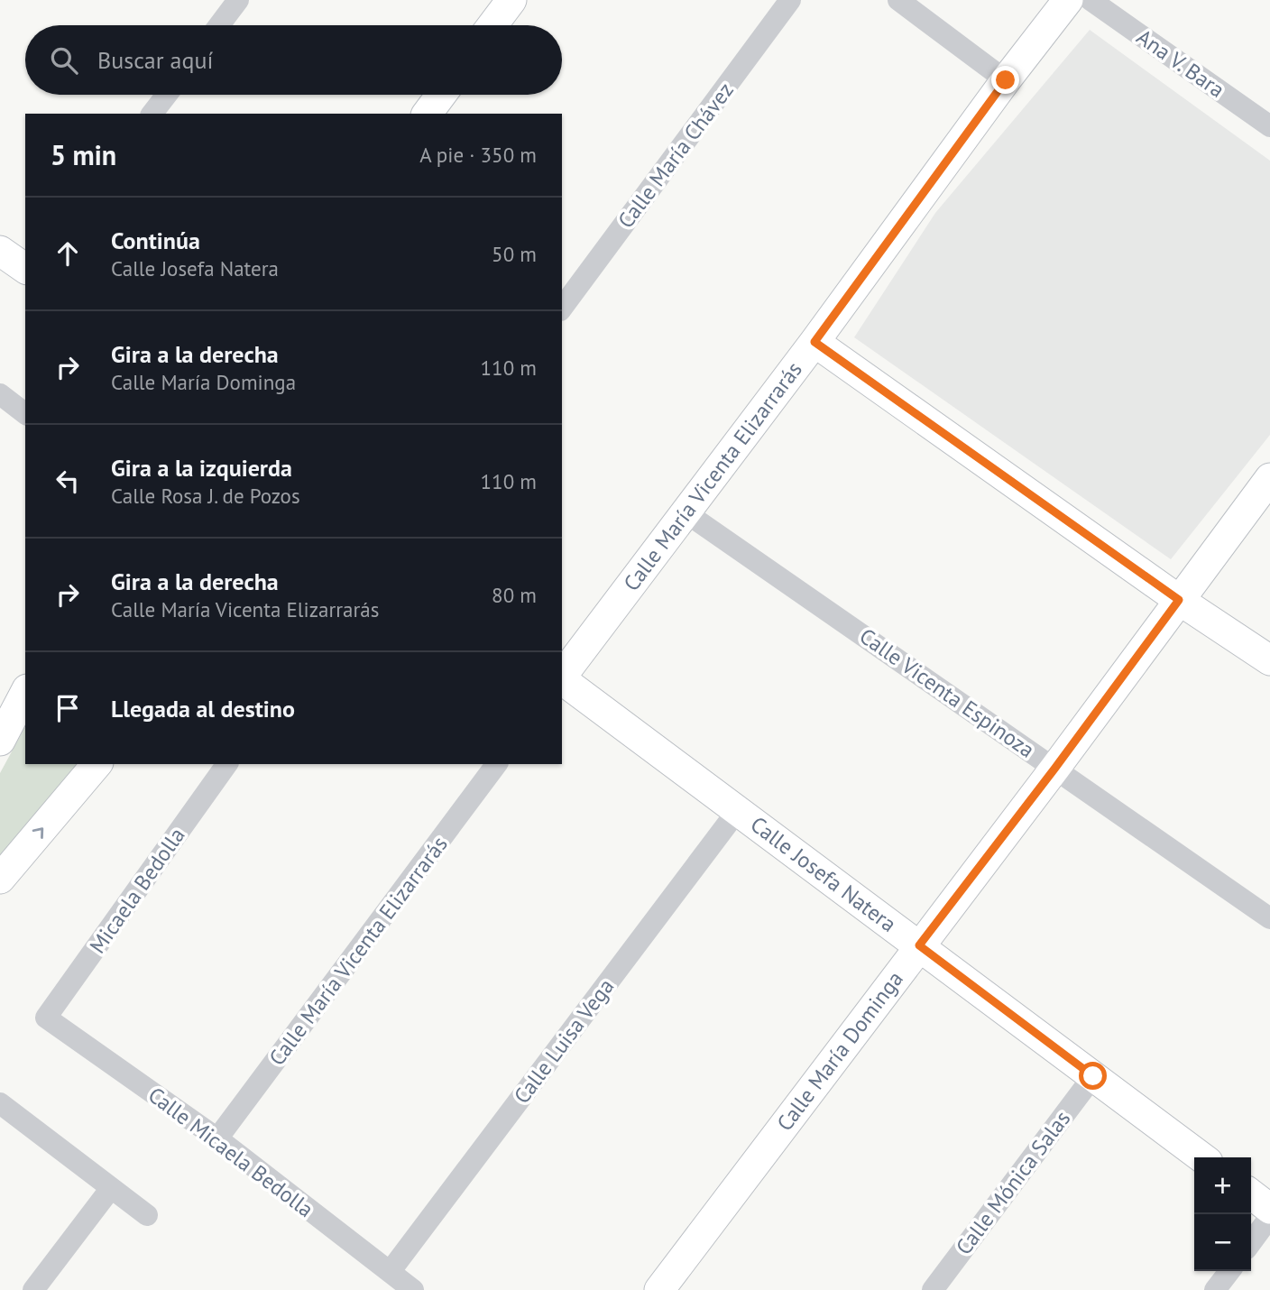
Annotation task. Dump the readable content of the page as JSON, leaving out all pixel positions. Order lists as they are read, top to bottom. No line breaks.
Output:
{"streets":{"street":["Ana V. Bara","Calle María Chávez","Calle María Vicenta Elizarrarás","Calle Vicenta Espinoza","Calle Josefa Natera","Micaela Bedolla","Calle Luisa Vega","Calle María Dominga","Calle Micaela Bedolla","Calle Mónica Salas"]},"crossings":[["Calle María Vicenta Elizarrarás","Calle Vicenta Espinoza"],["Calle María Vicenta Elizarrarás","Calle Micaela Bedolla"],["Calle Vicenta Espinoza","Calle María Dominga"],["Calle Josefa Natera","Calle Luisa Vega"],["Calle Josefa Natera","Calle María Dominga"],["Calle Josefa Natera","Calle Mónica Salas"],["Micaela Bedolla","Calle Micaela Bedolla"],["Calle Luisa Vega","Calle Micaela Bedolla"]],"page":{"search":"Buscar aquí","heading":["5 min","A pie · 350 m"],"list":[["Continúa","Calle Josefa Natera","50 m"],["Gira a la derecha","Calle María Dominga","110 m"],["Gira a la izquierda","Calle Rosa J. de Pozos","110 m"],["Gira a la derecha","Calle María Vicenta Elizarrarás","80 m"],"Llegada al destino"],"map_buttons":["+","−"]}}
